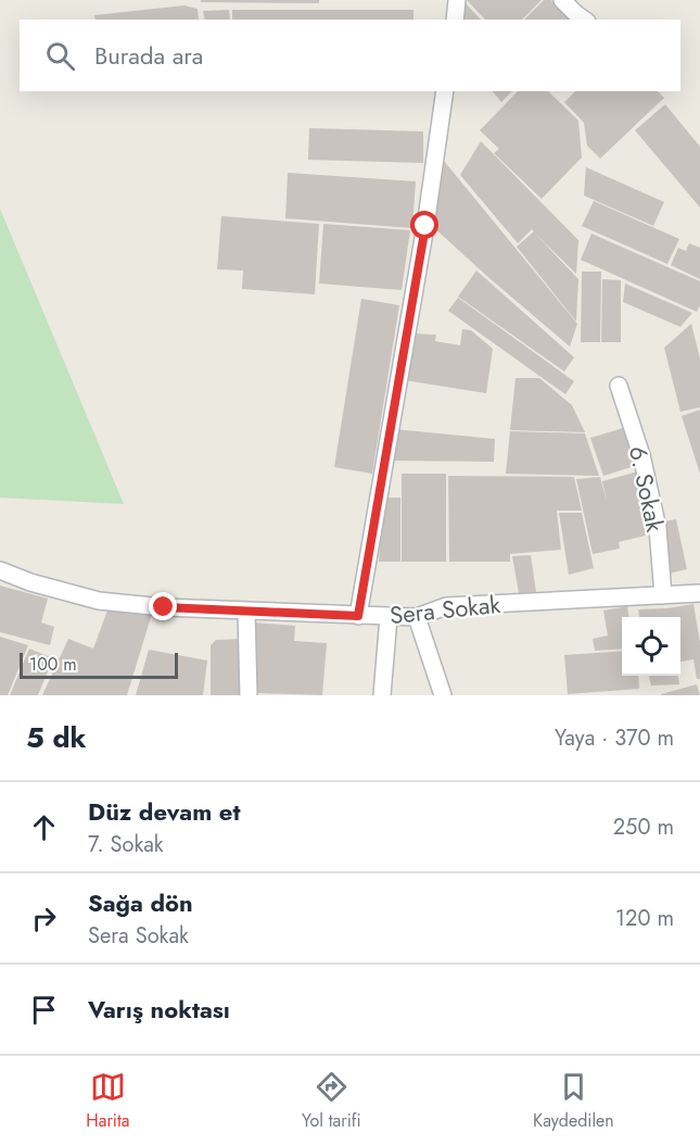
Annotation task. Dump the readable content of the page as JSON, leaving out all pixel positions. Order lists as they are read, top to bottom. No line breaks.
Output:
{"streets":{"street":["6. Sokak","Sera Sokak"]},"crossings":[["6. Sokak","Sera Sokak"]],"scale_bar":"100 m","page":{"search":"Burada ara","scale":"100 m","heading":["5 dk","Yaya · 370 m"],"list":[["Düz devam et","7. Sokak","250 m"],["Sağa dön","Sera Sokak","120 m"],"Varış noktası"],"nav":["Harita","Yol tarifi","Kaydedilen"]}}
